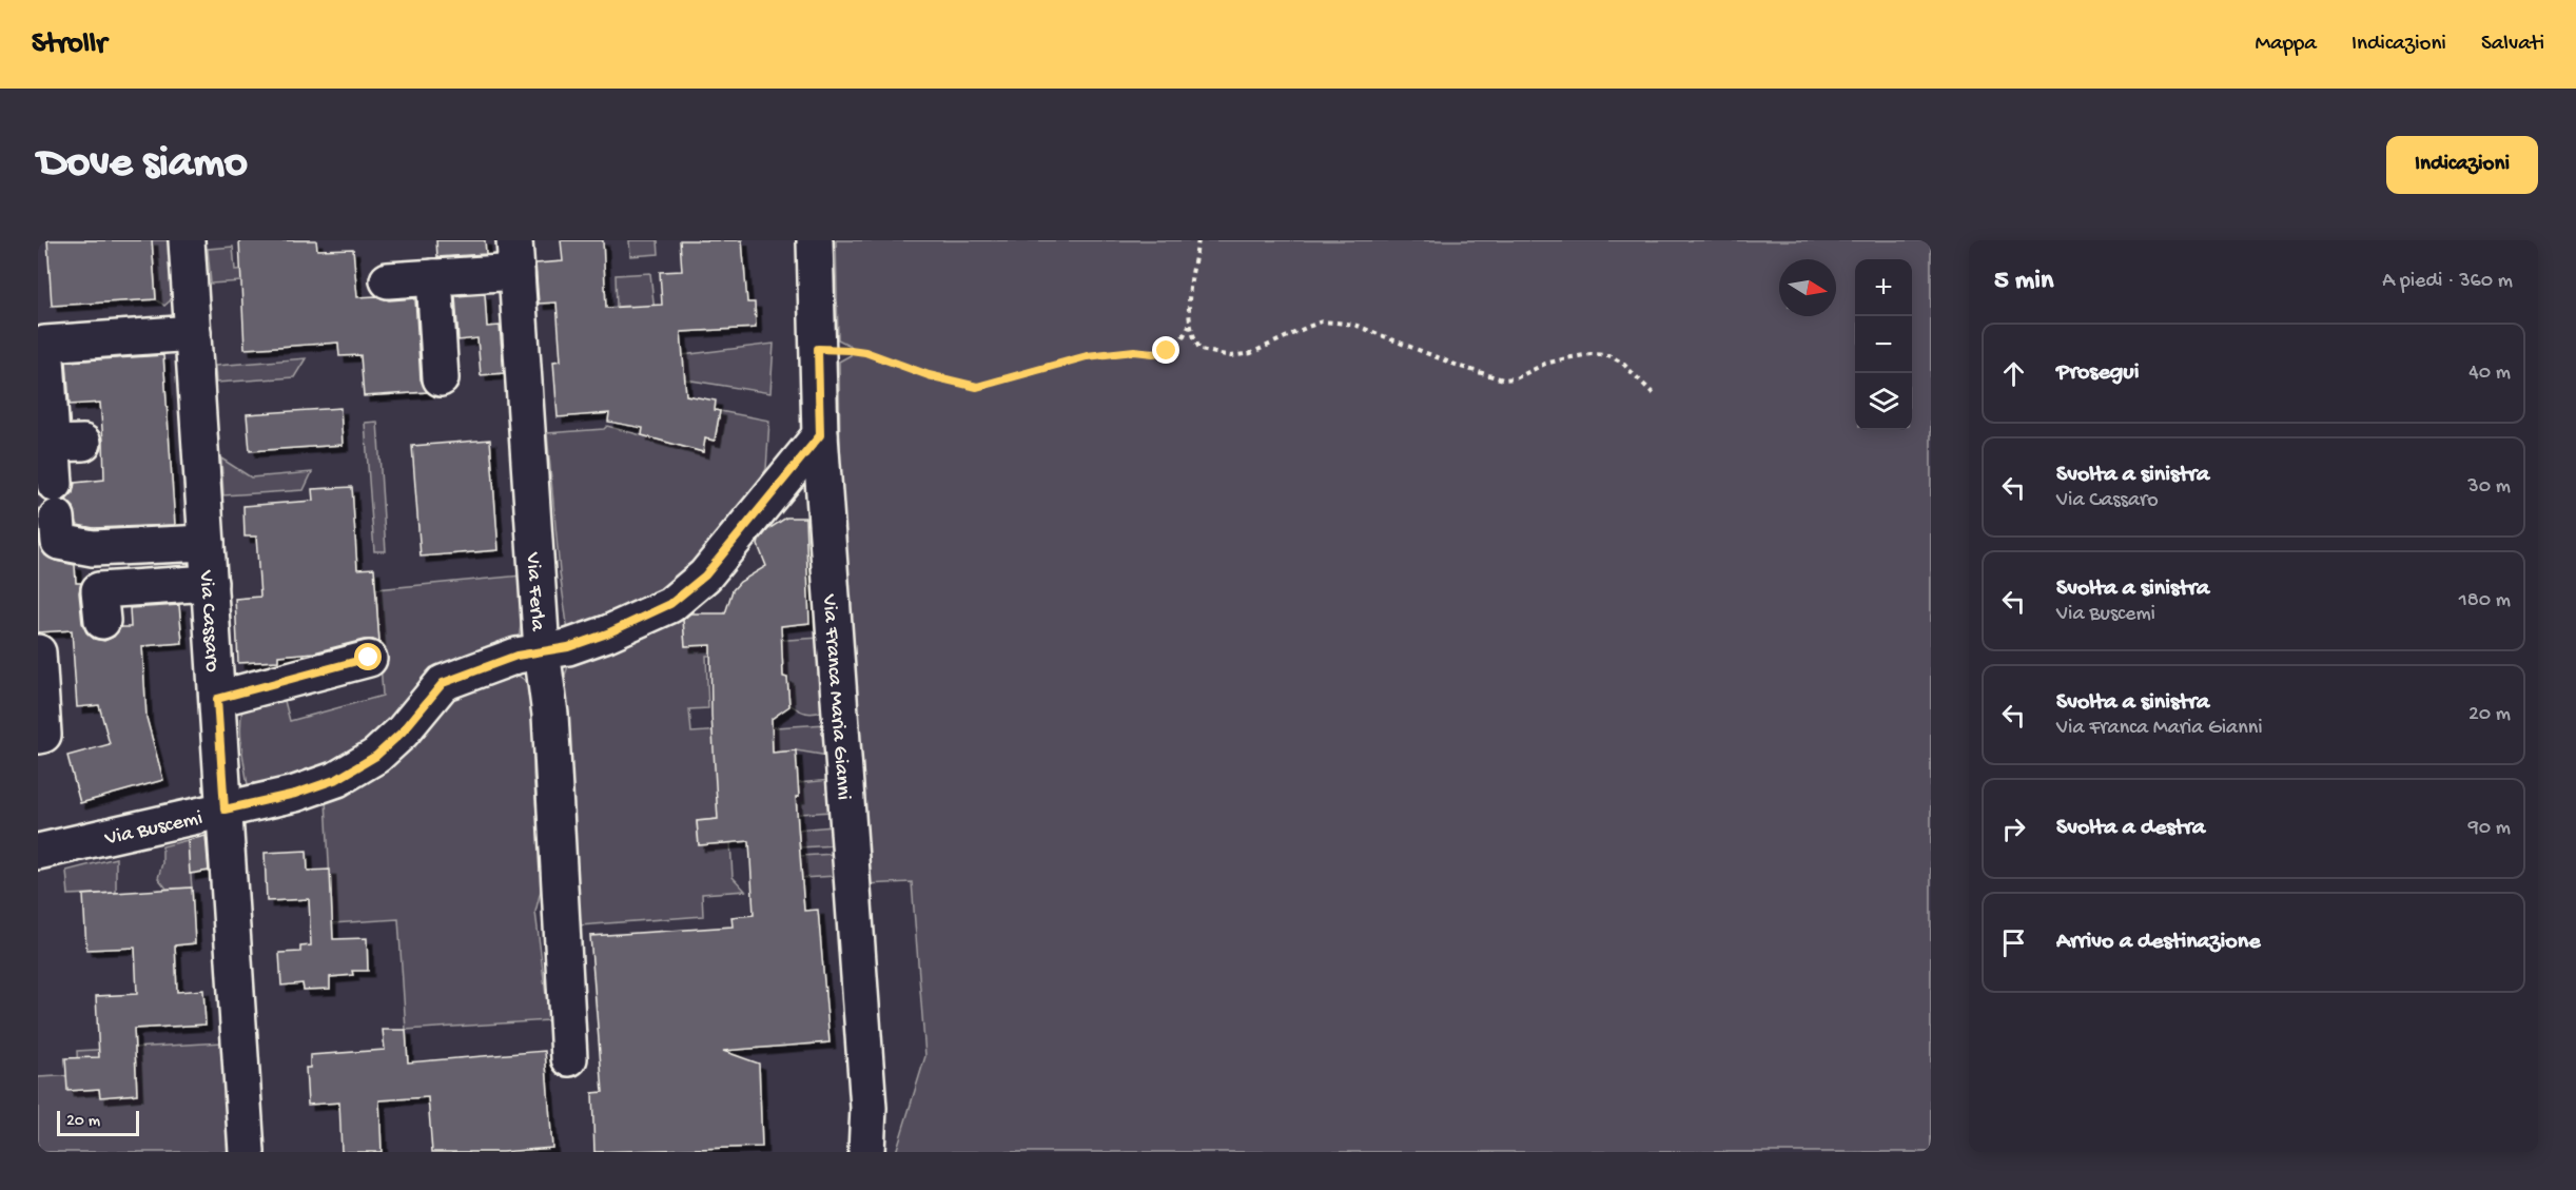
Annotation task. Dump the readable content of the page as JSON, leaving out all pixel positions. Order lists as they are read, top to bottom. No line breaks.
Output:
{"streets":{"street":["Via Ferla","Via Cassaro","Via Franca Maria Gianni","Via Buscemi"]},"crossings":[["Via Ferla","Via Buscemi"],["Via Cassaro","Via Buscemi"],["Via Franca Maria Gianni","Via Buscemi"]],"scale_bar":"20 m","north":"right","page":{"header":"Strollr","nav":["Mappa","Indicazioni","Salvati"],"buttons":"Indicazioni","title":"Dove siamo","heading":["5 min","A piedi · 360 m"],"map_buttons":["+","−"],"list":[["Prosegui","40 m"],["Svolta a sinistra","Via Cassaro","30 m"],["Svolta a sinistra","Via Buscemi","180 m"],["Svolta a sinistra","Via Franca Maria Gianni","20 m"],["Svolta a destra","90 m"],"Arrivo a destinazione"],"scale":"20 m"}}
